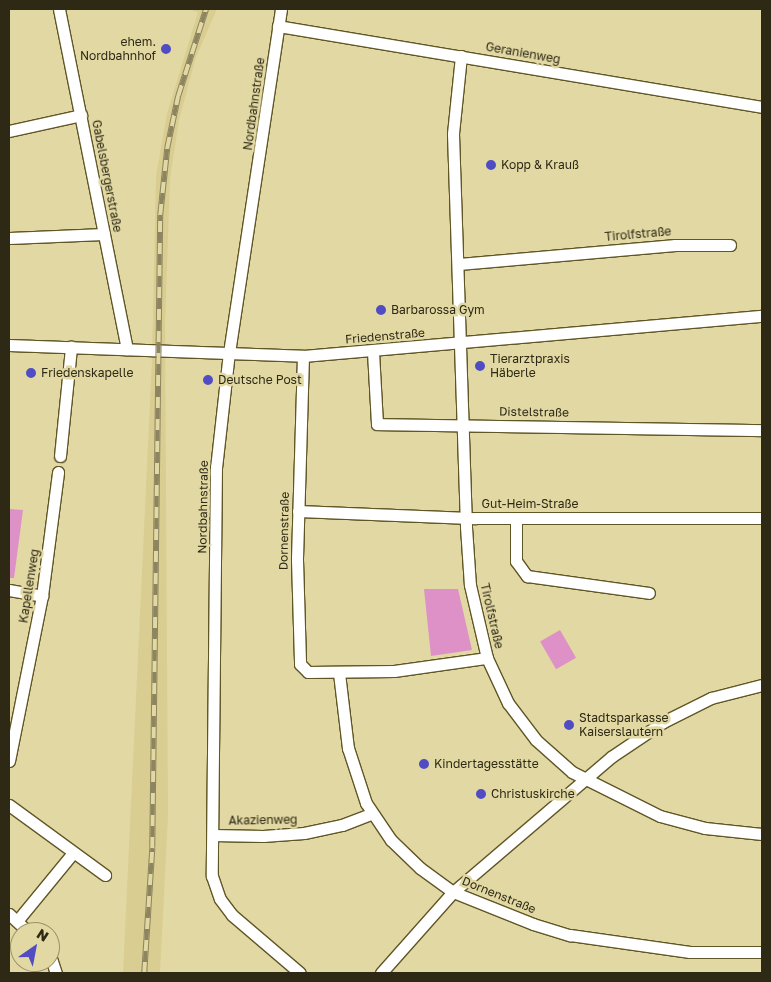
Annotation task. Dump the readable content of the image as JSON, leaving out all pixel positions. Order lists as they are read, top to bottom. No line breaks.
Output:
{"streets":{"street":["Geranienweg","Nordbahnstraße","Gabelsbergerstraße","Tirolfstraße","Friedenstraße","Distelstraße","Gut-Heim-Straße","Dornenstraße","Kapellenweg","Akazienweg"]},"crossings":[["Geranienweg","Nordbahnstraße"],["Geranienweg","Tirolfstraße"],["Nordbahnstraße","Friedenstraße"],["Nordbahnstraße","Akazienweg"],["Gabelsbergerstraße","Friedenstraße"],["Tirolfstraße","Friedenstraße"],["Tirolfstraße","Distelstraße"],["Tirolfstraße","Gut-Heim-Straße"],["Tirolfstraße","Dornenstraße"],["Friedenstraße","Distelstraße"],["Friedenstraße","Dornenstraße"],["Gut-Heim-Straße","Dornenstraße"],["Dornenstraße","Akazienweg"]],"places":["ehem. Nordbahnhof","Kopp & Krauß","Barbarossa Gym","Tierarztpraxis Häberle","Friedenskapelle","Deutsche Post","Stadtsparkasse Kaiserslautern","Kindertagesstätte","Christuskirche"],"north":"top right"}
